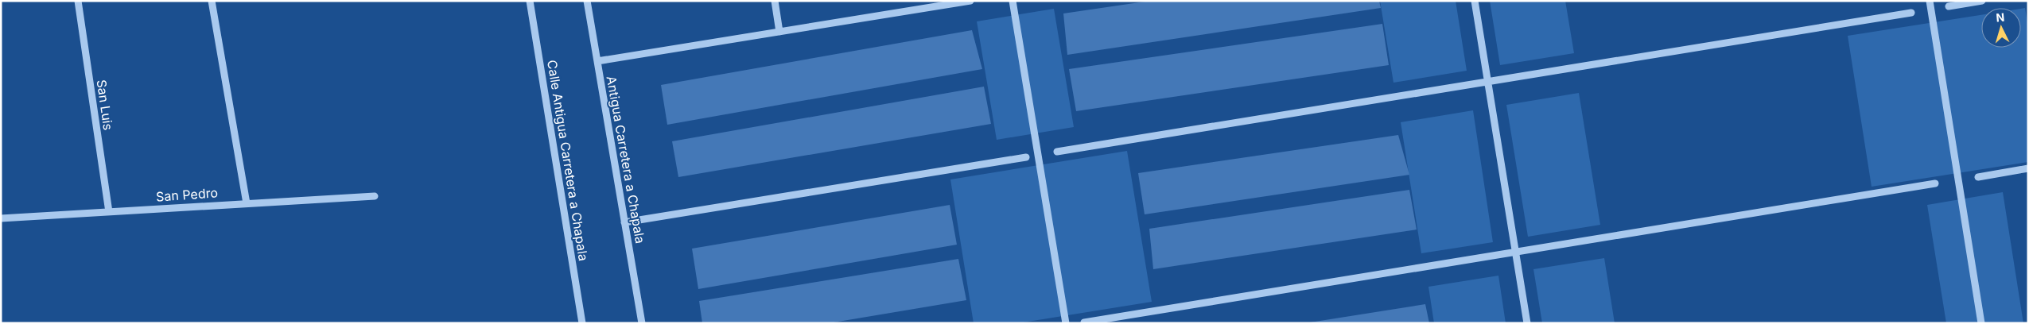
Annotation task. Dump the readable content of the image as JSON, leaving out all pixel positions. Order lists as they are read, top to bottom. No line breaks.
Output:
{"streets":{"street":["San Luis","Antigua Carretera a Chapala","Calle Antigua Carretera a Chapala","San Pedro"]},"crossings":[["San Luis","San Pedro"]],"north":"top"}
